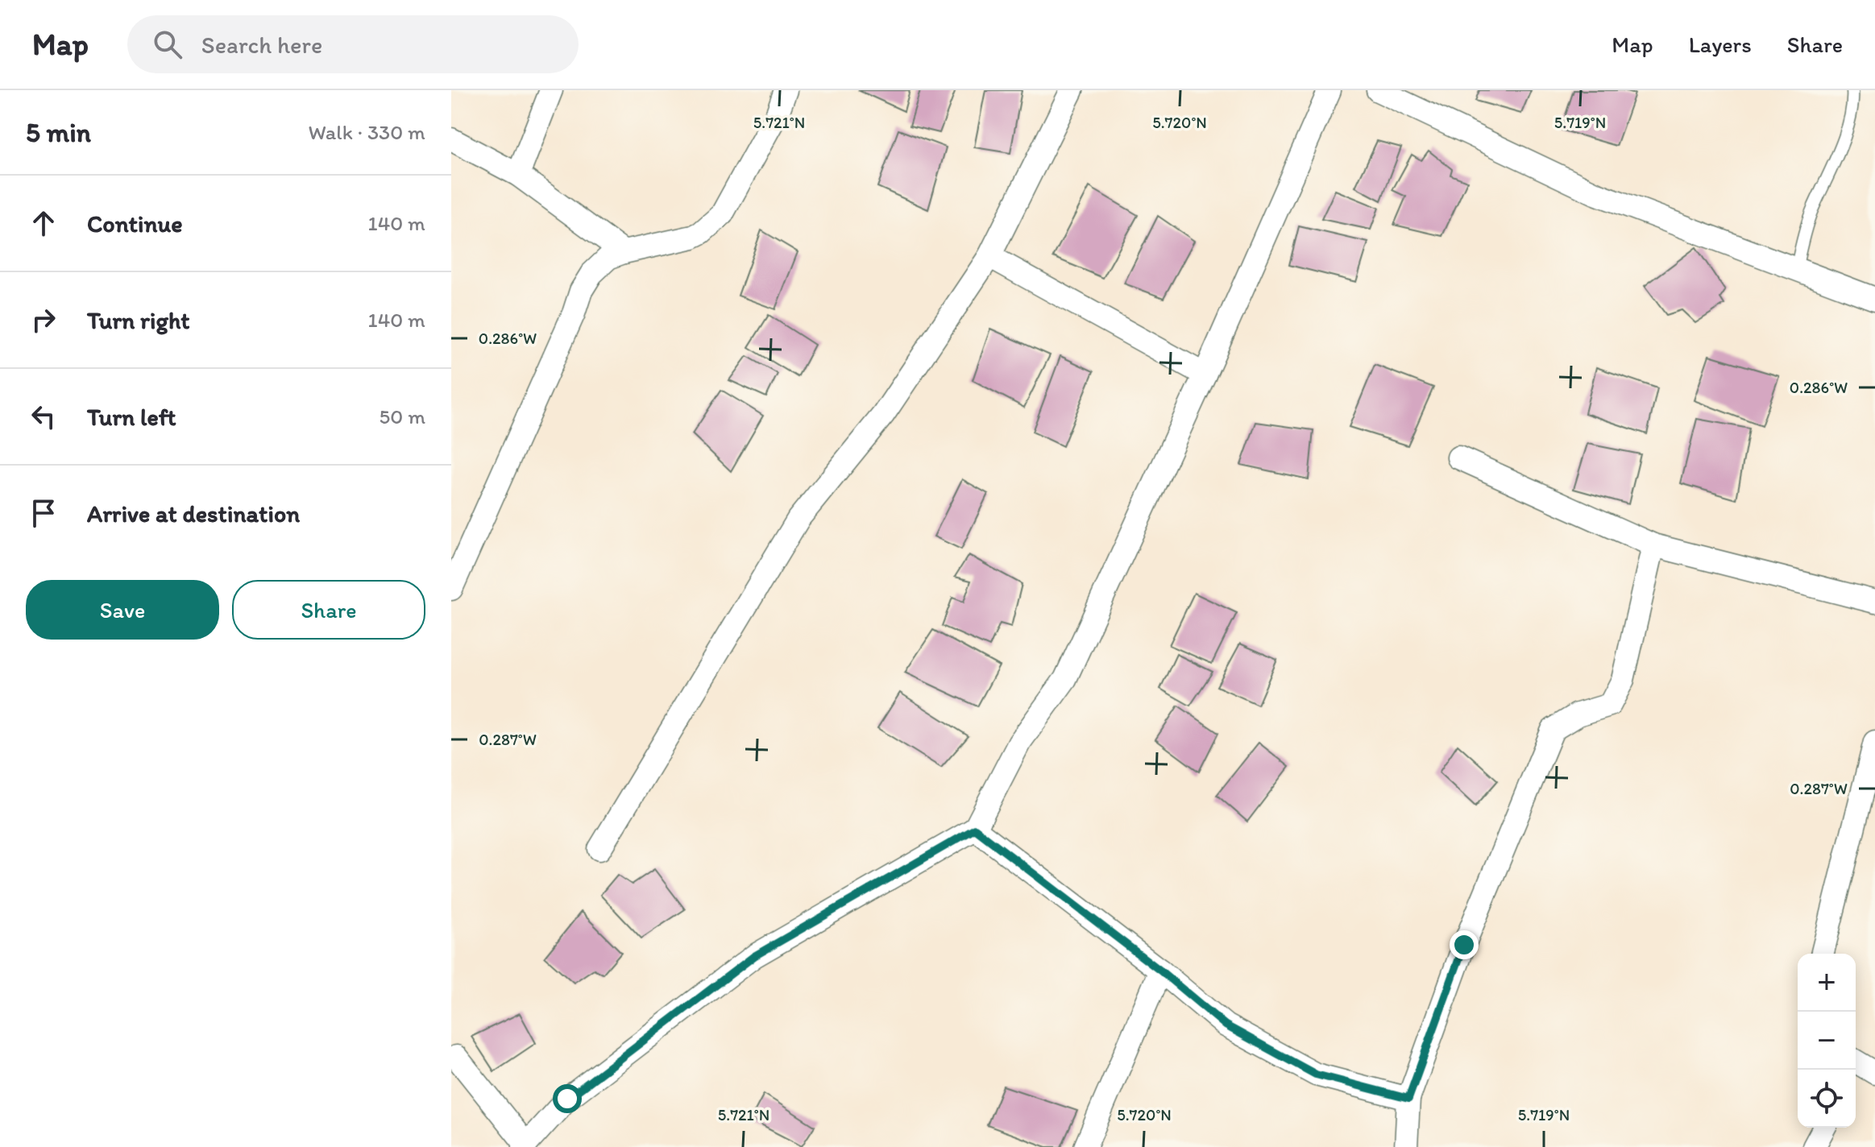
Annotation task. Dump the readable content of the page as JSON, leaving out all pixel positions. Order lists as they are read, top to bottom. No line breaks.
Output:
{"page":{"header":"Map","search":"Search here","nav":["Map","Layers","Share"],"heading":["5 min","Walk · 330 m"],"list":[["Continue","140 m"],["Turn right","140 m"],["Turn left","50 m"],"Arrive at destination"],"buttons":["Save","Share"],"map_buttons":["+","−"]},"coordinates":["5.721°N","5.720°N","5.719°N","0.286°W","0.287°W"]}
